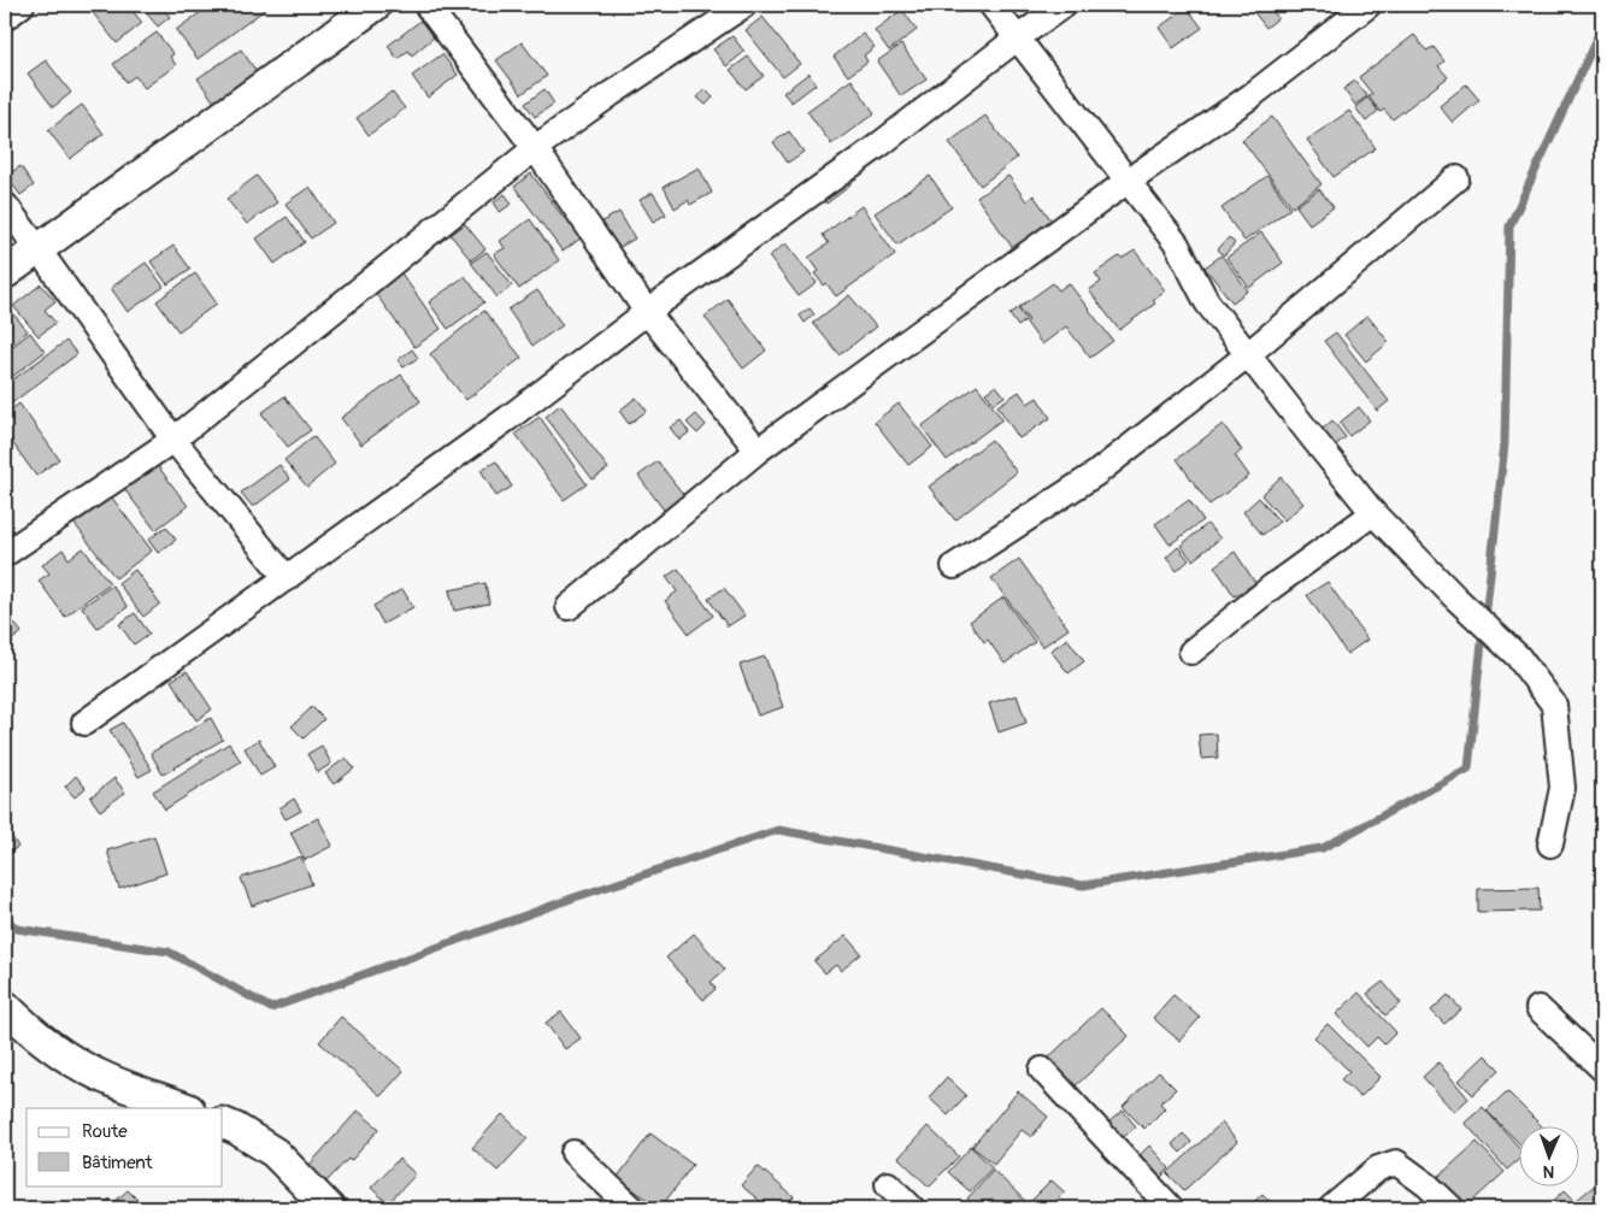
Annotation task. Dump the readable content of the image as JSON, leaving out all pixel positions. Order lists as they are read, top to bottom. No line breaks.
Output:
{"legend":["Route","Bâtiment"],"north":"bottom"}
